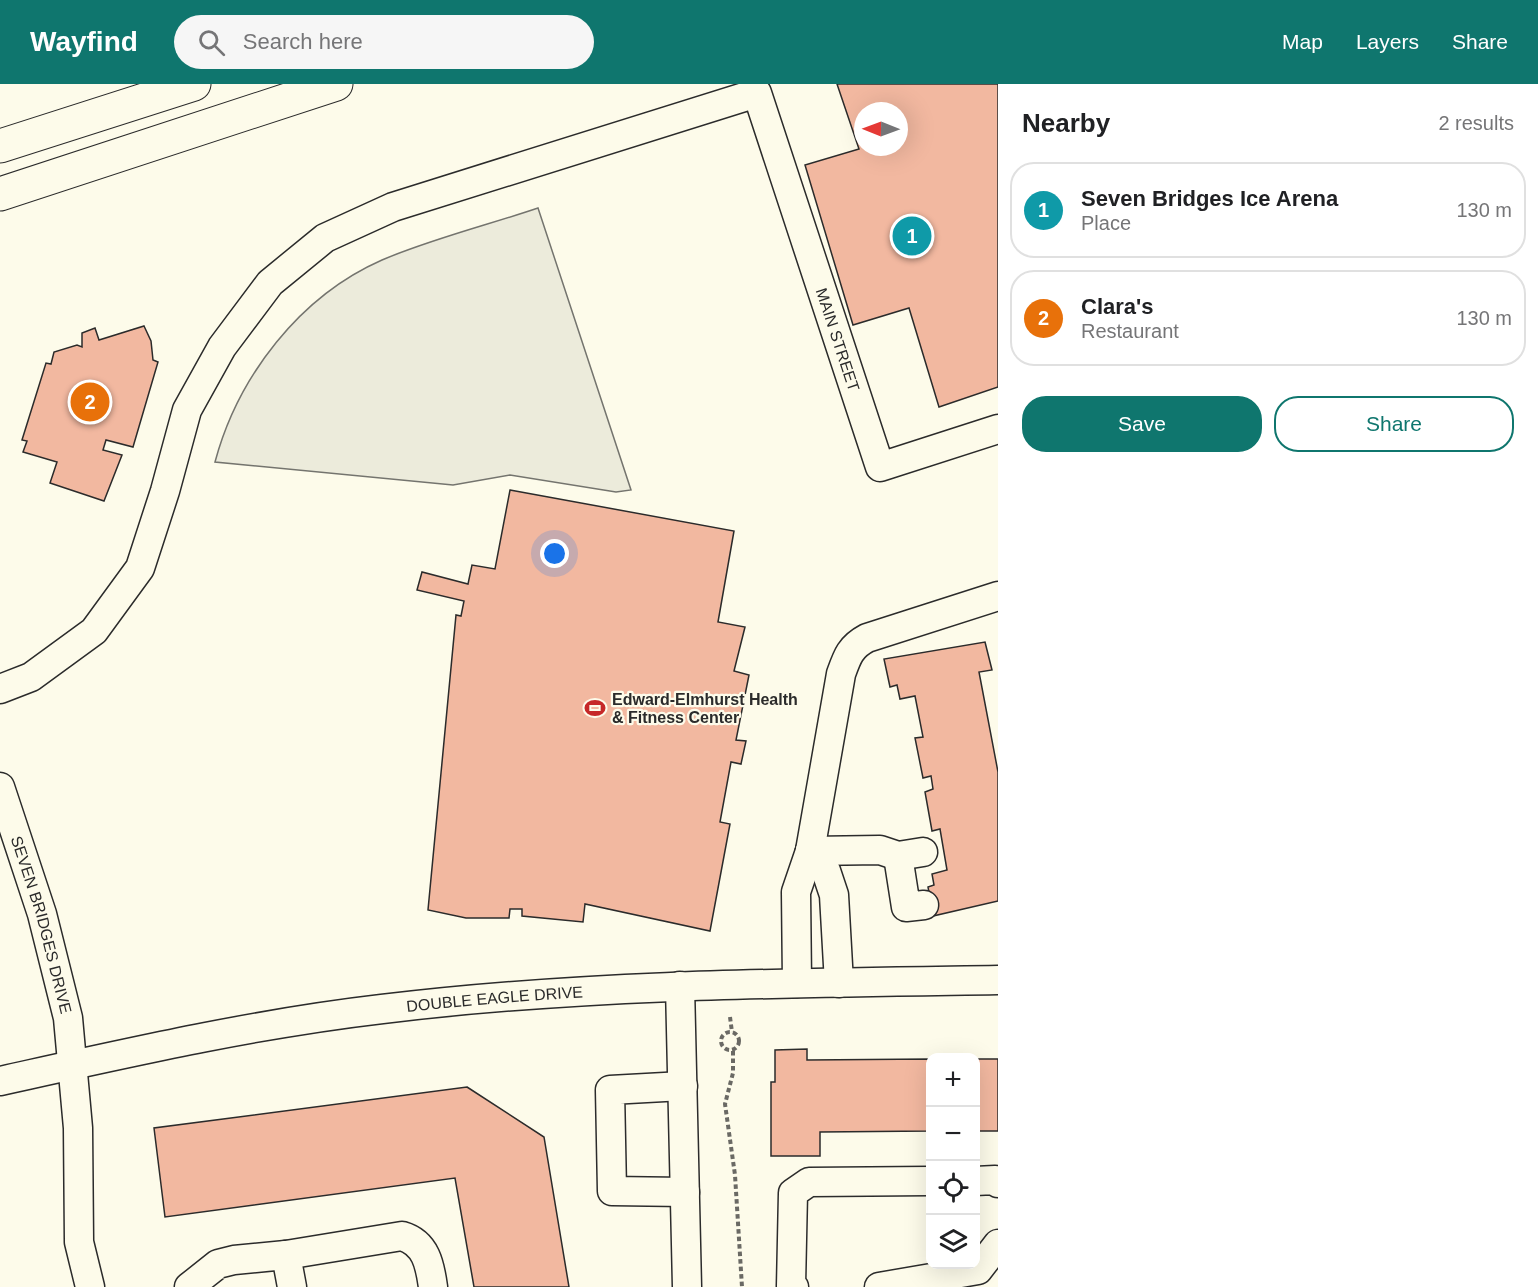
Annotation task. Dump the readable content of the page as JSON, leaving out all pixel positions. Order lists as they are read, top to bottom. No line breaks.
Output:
{"streets":{"street":["MAIN STREET","SEVEN BRIDGES DRIVE","DOUBLE EAGLE DRIVE"]},"crossings":[["SEVEN BRIDGES DRIVE","DOUBLE EAGLE DRIVE"]],"places":{"sports":["Edward-Elmhurst Health & Fitness Center"]},"north":"left","page":{"header":"Wayfind","search":"Search here","nav":["Map","Layers","Share"],"heading":["Nearby","2 results"],"list":[{"mark":"1","name":"Seven Bridges Ice Arena","note":"Place","value":"130 m"},{"mark":"2","name":"Clara's","note":"Restaurant","value":"130 m"}],"pins":["1","2"],"buttons":["Save","Share"],"map_buttons":["+","−"]}}
